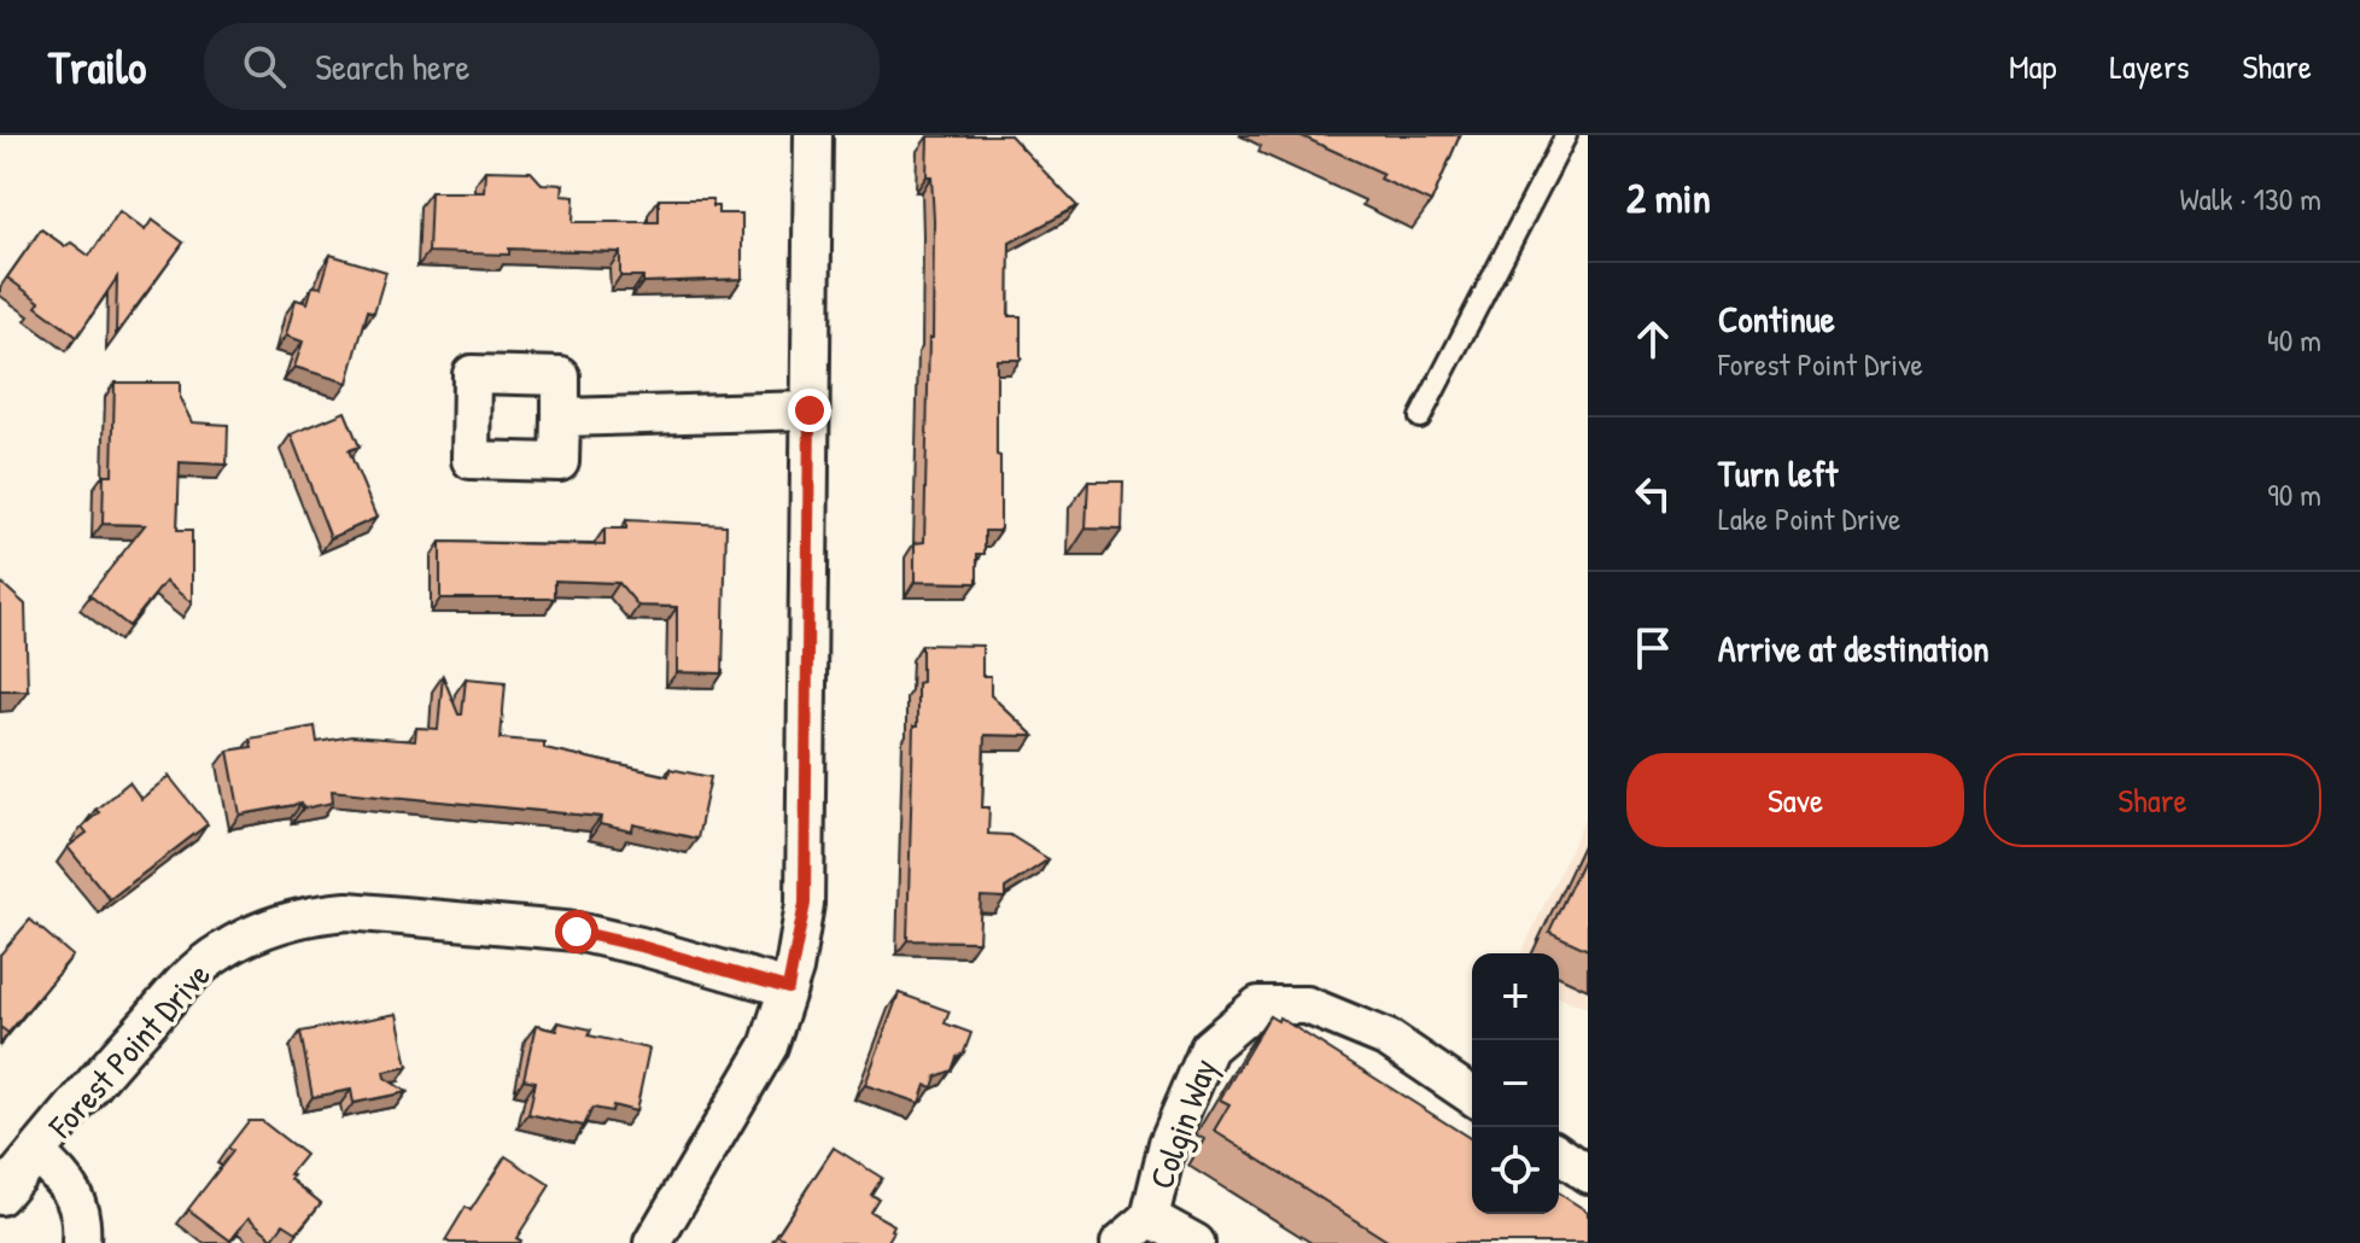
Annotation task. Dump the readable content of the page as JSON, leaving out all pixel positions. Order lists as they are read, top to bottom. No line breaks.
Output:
{"streets":{"street":["Forest Point Drive","Colgin Way"]},"page":{"header":"Trailo","search":"Search here","nav":["Map","Layers","Share"],"heading":["2 min","Walk · 130 m"],"list":[["Continue","Forest Point Drive","40 m"],["Turn left","Lake Point Drive","90 m"],"Arrive at destination"],"buttons":["Save","Share"],"map_buttons":["+","−"]}}
